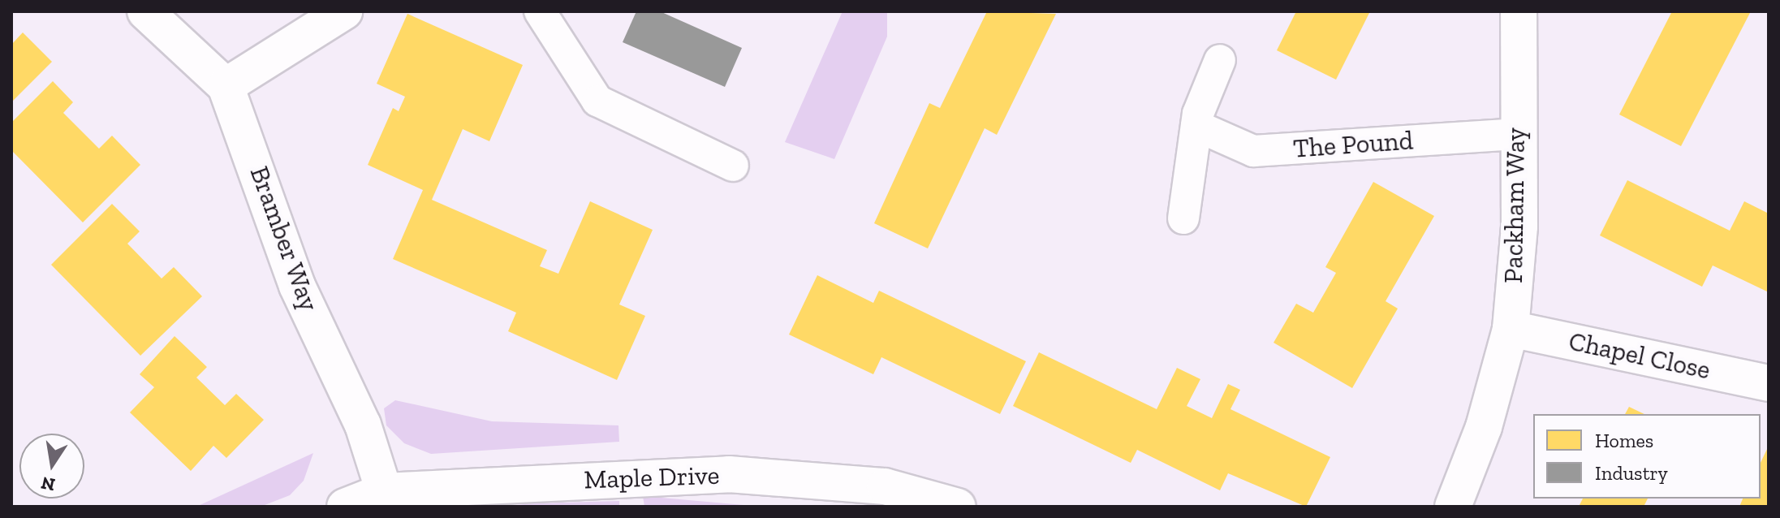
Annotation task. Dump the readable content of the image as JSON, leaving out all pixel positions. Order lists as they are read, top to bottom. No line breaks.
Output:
{"streets":{"street":["Packham Way","Bramber Way","Chapel Close","Maple Drive"],"lane":["The Pound"]},"crossings":[["The Pound","Packham Way"],["Packham Way","Chapel Close"],["Bramber Way","Maple Drive"]],"legend":["Homes","Industry"],"north":"bottom"}
